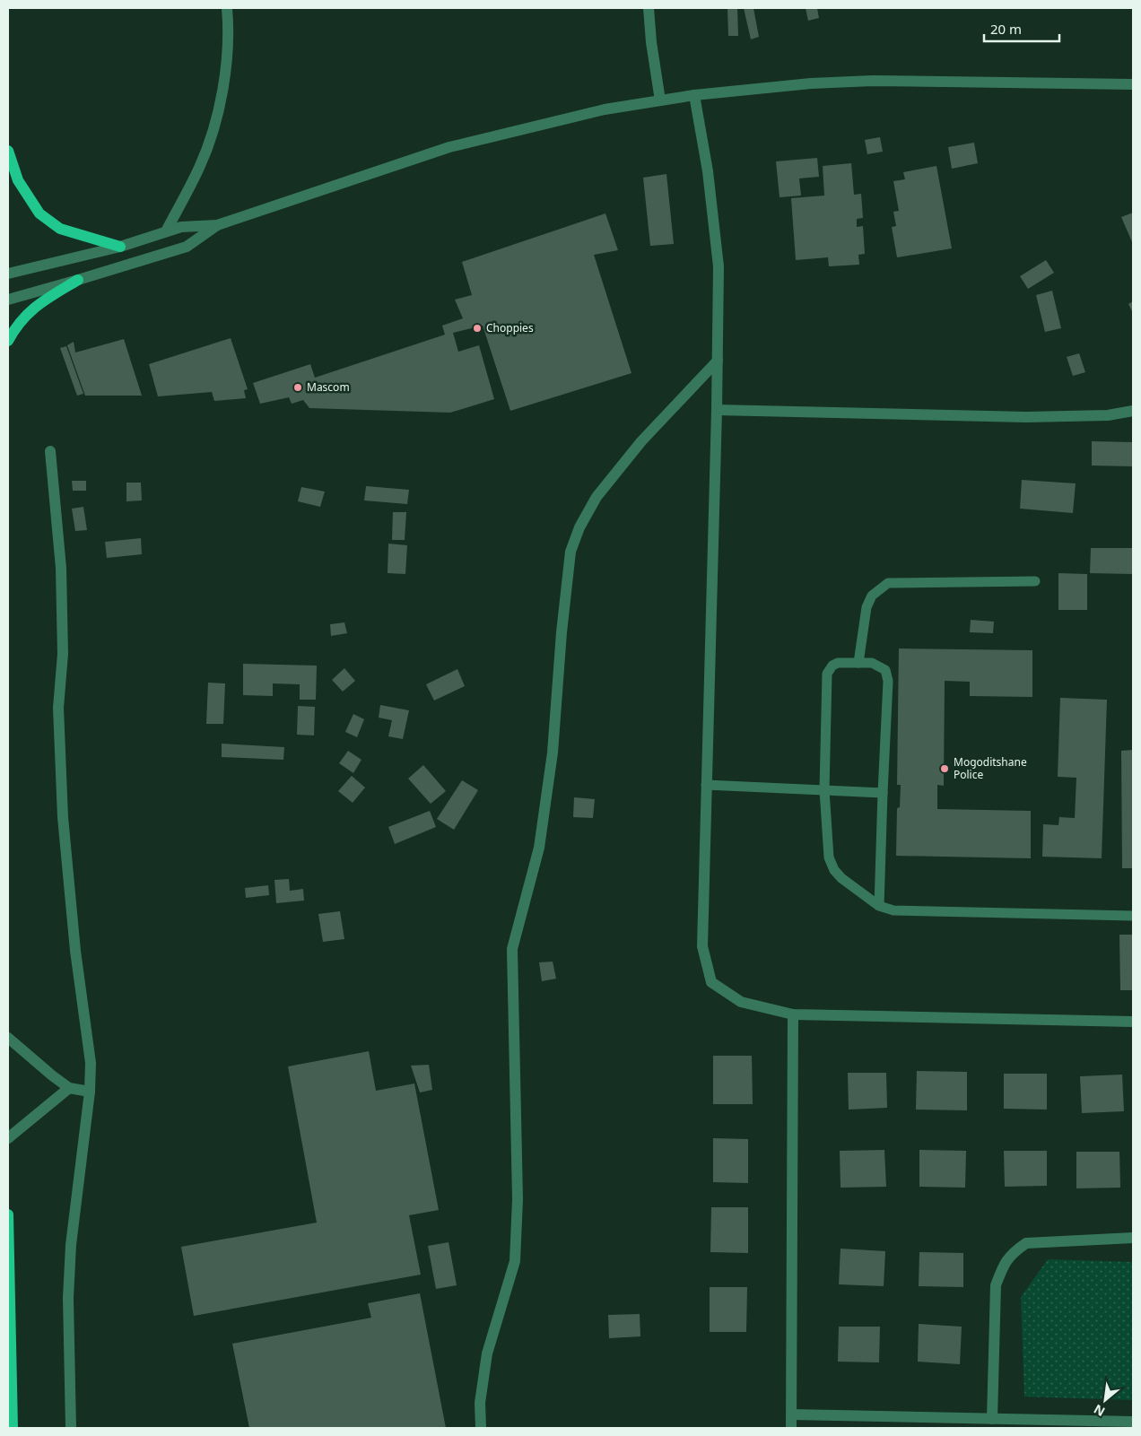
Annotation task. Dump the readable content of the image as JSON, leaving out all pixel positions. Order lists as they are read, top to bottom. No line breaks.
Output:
{"places":["Choppies","Mascom","Mogoditshane Police"],"scale_bar":"20 m","north":"bottom left"}
